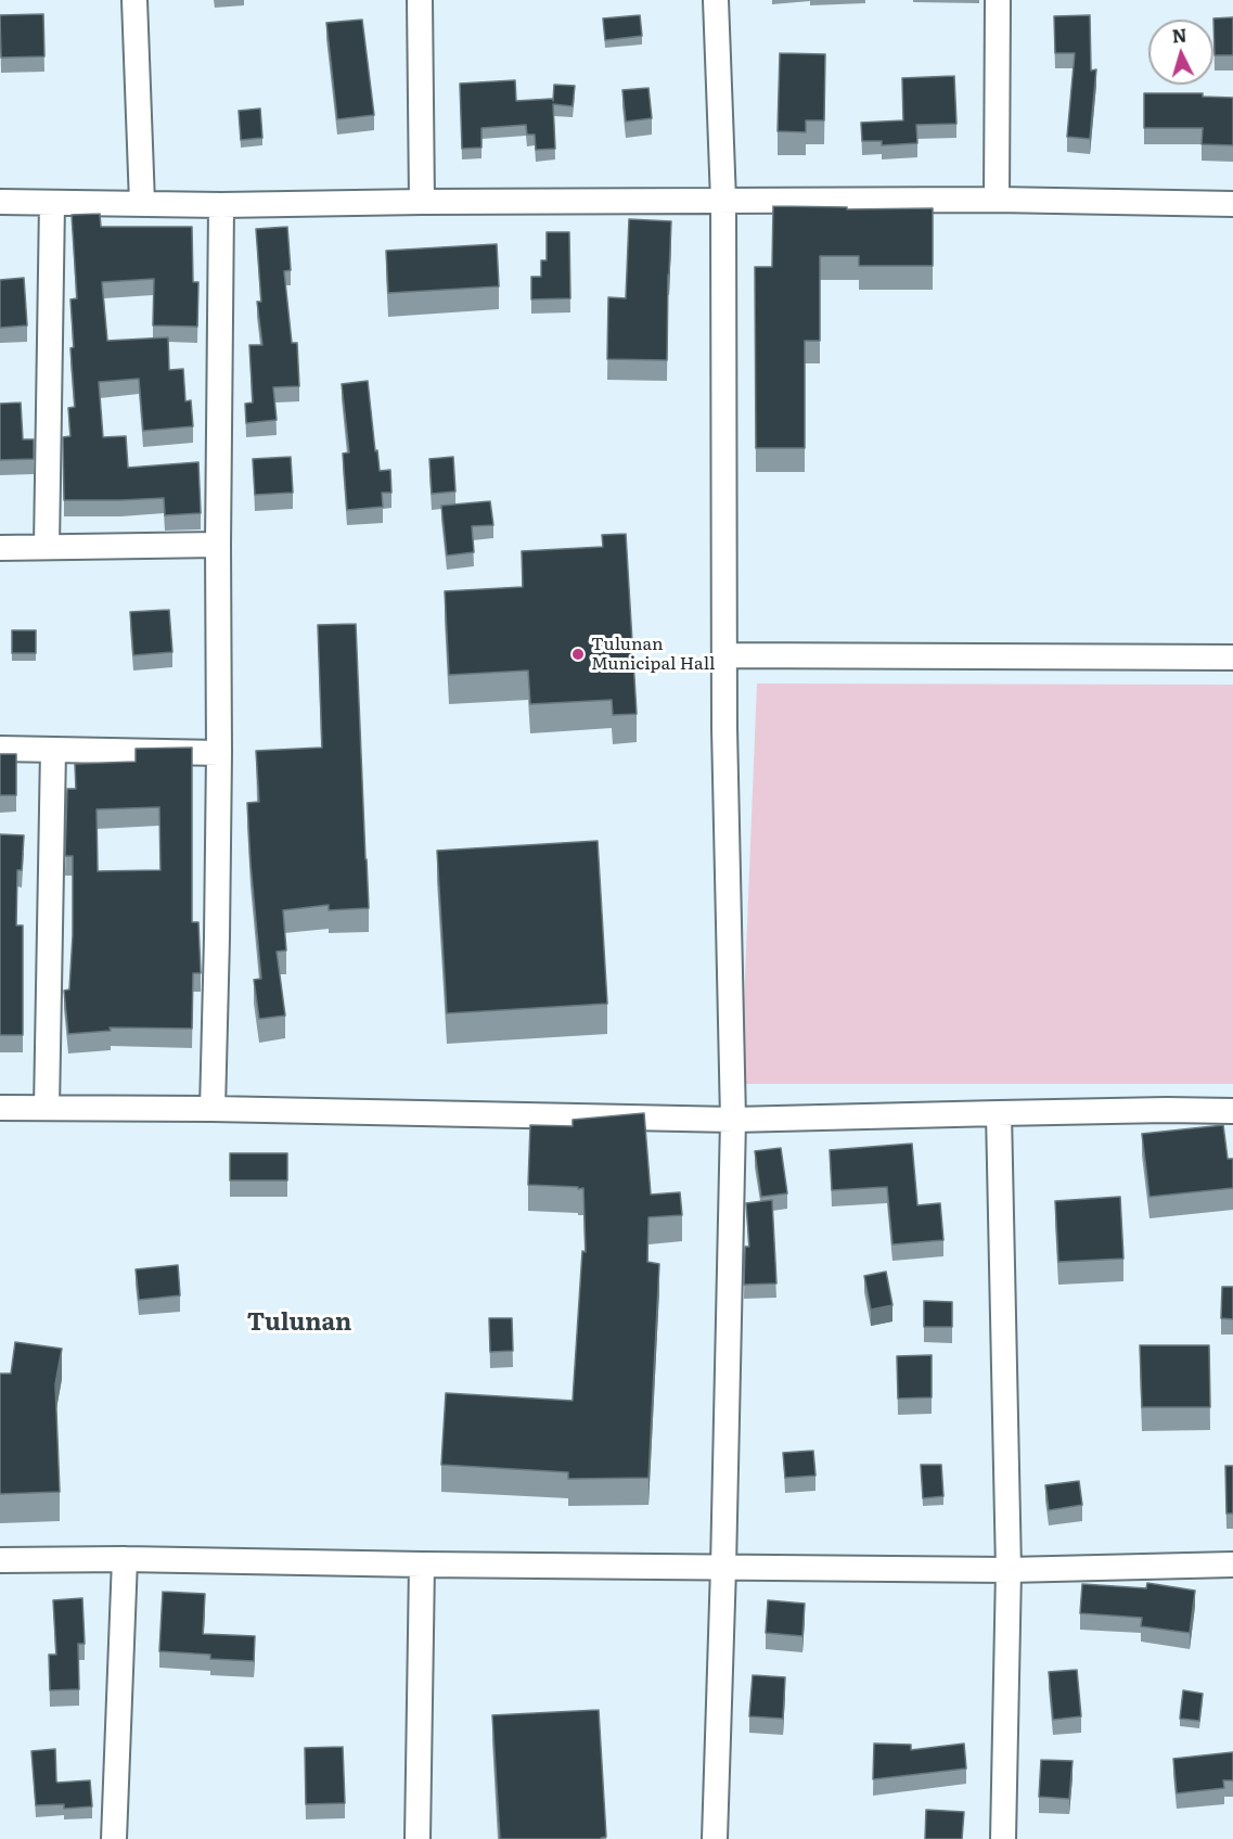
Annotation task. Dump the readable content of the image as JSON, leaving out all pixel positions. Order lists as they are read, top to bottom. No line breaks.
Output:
{"districts":["Tulunan"],"places":["Tulunan Municipal Hall"],"north":"top"}
